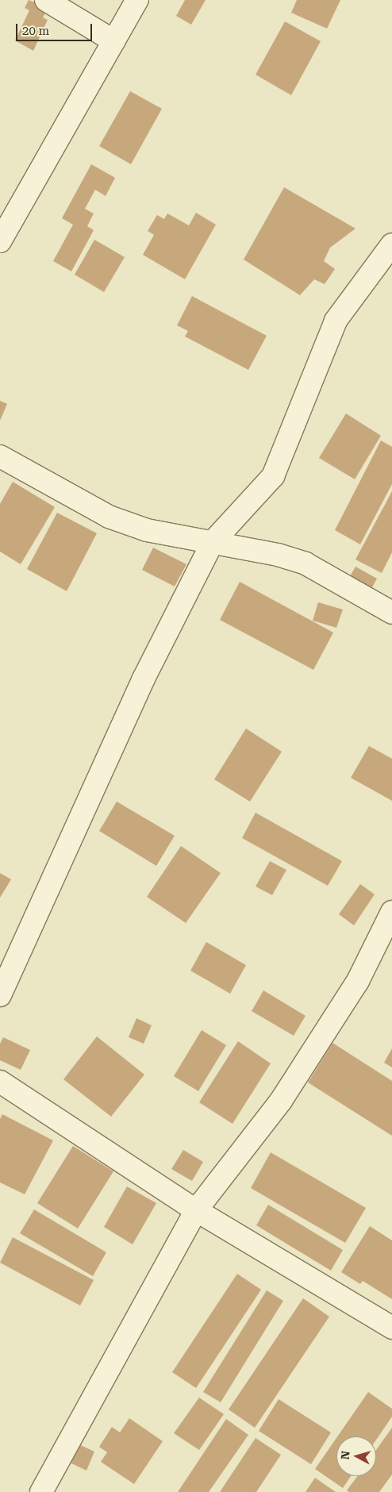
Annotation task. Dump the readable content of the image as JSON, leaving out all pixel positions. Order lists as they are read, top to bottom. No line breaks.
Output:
{"scale_bar":"20 m","north":"left"}
